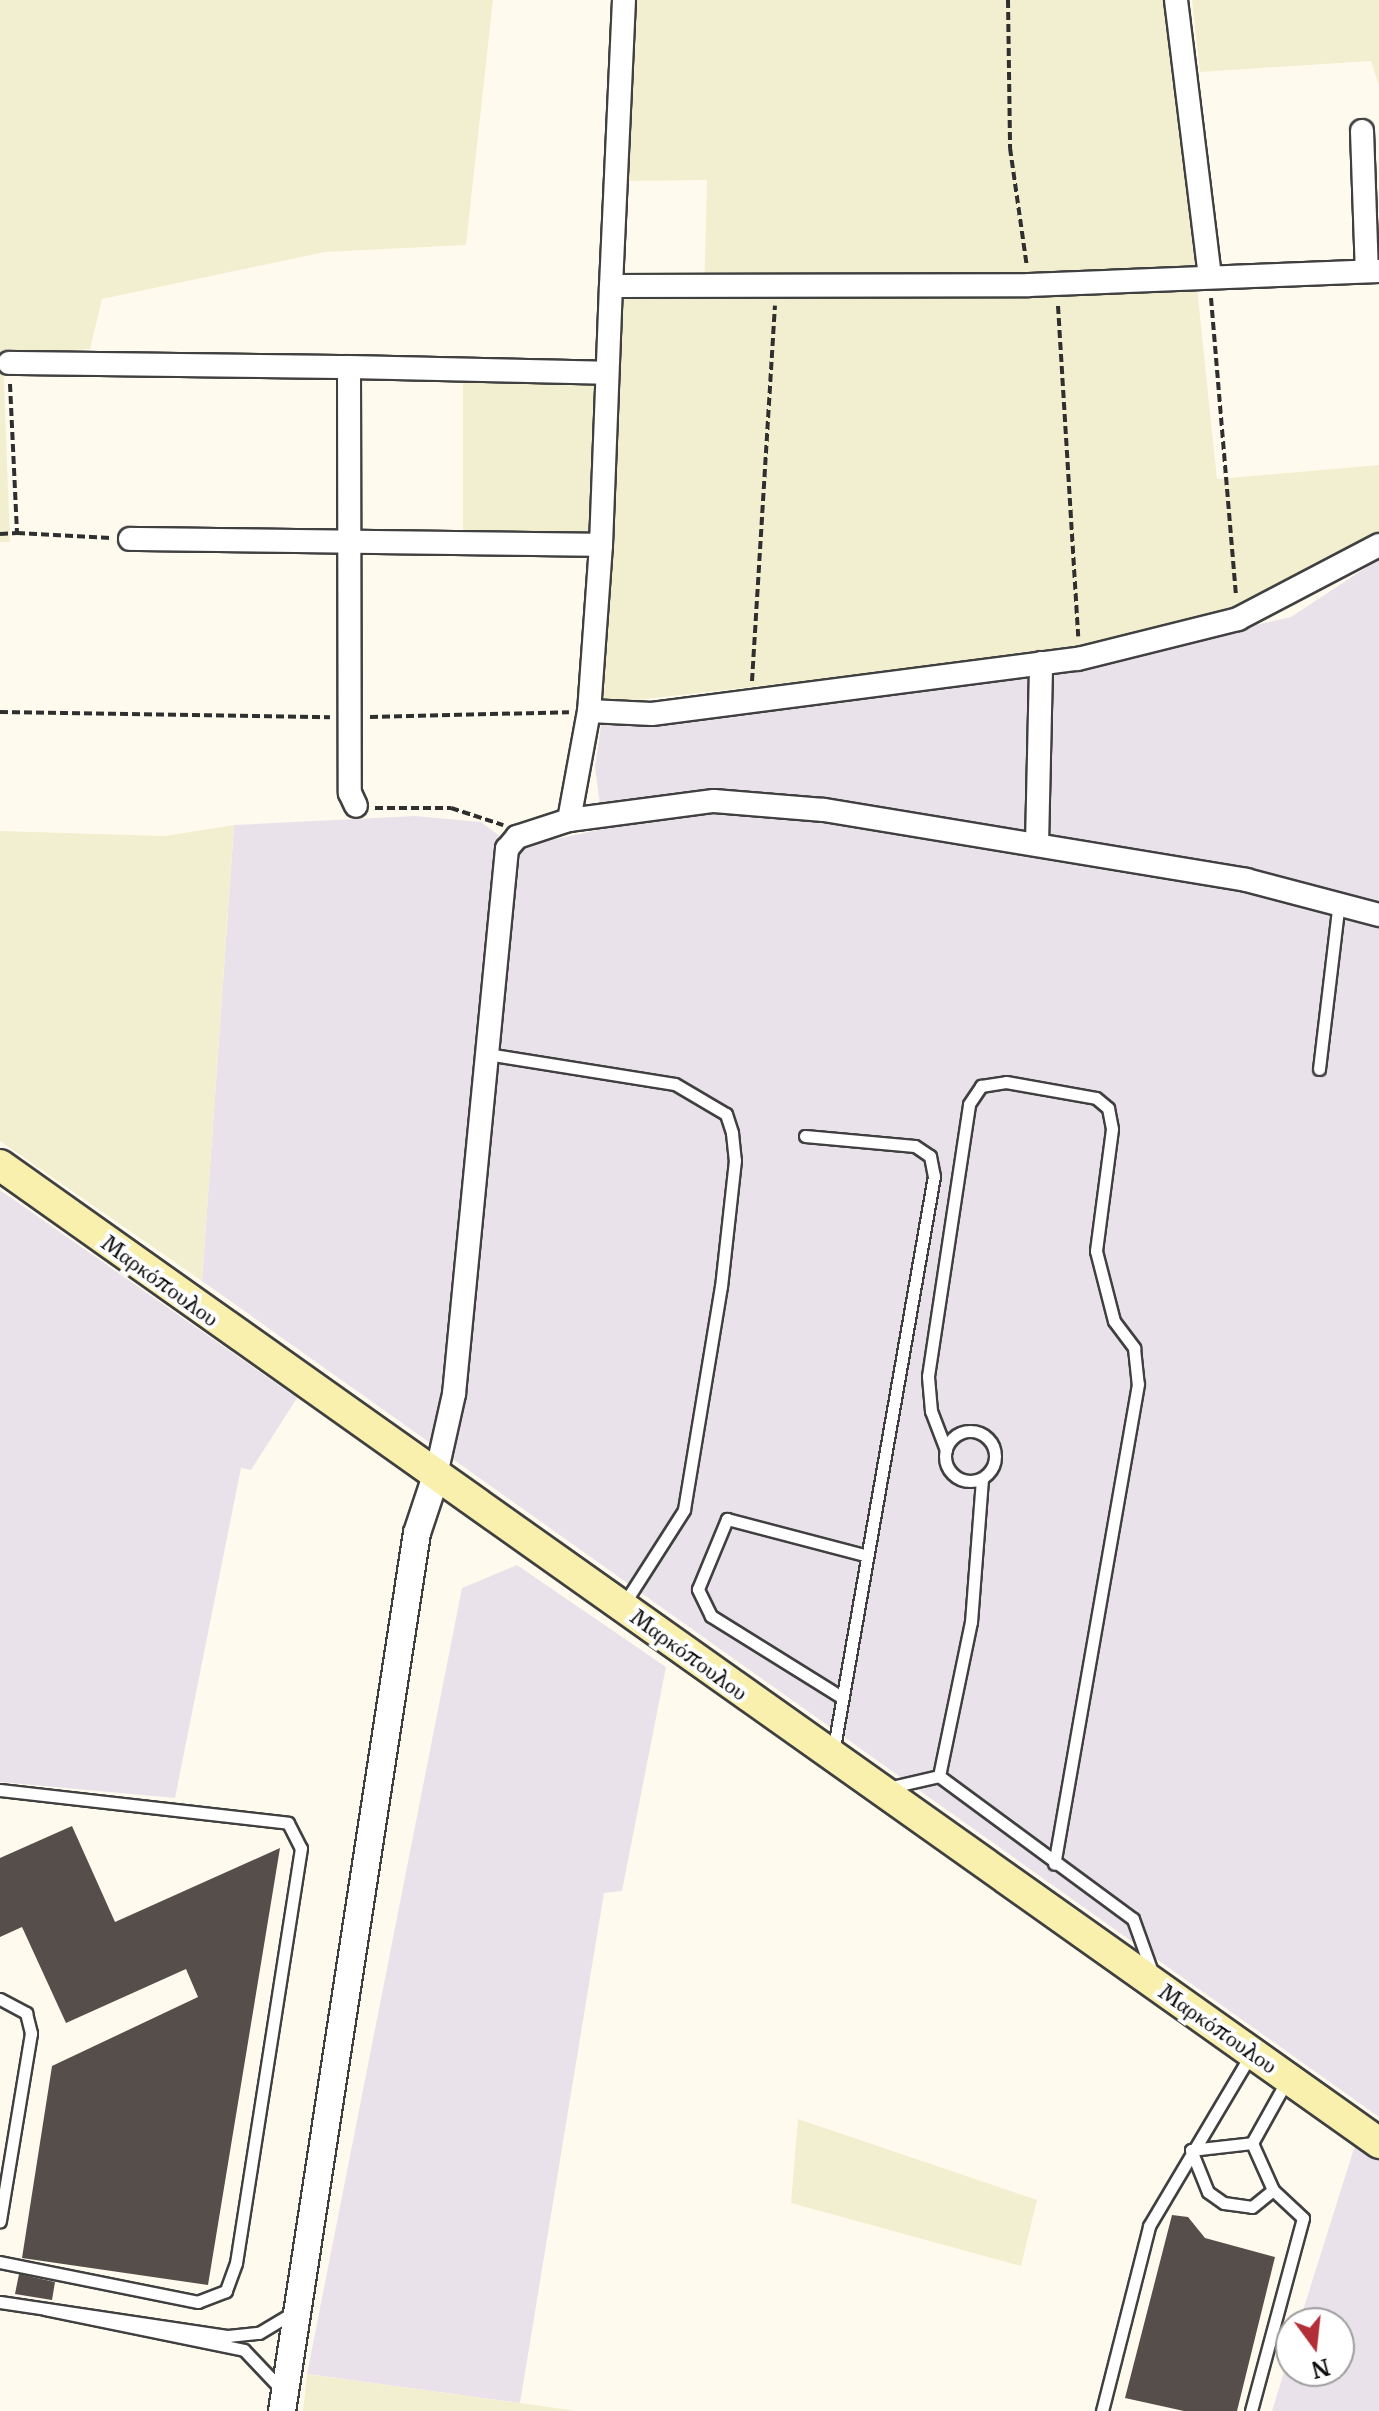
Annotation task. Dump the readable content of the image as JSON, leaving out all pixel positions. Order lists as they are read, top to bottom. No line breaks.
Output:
{"streets":{"main road":["Μαρκόπουλου"]},"north":"bottom"}
